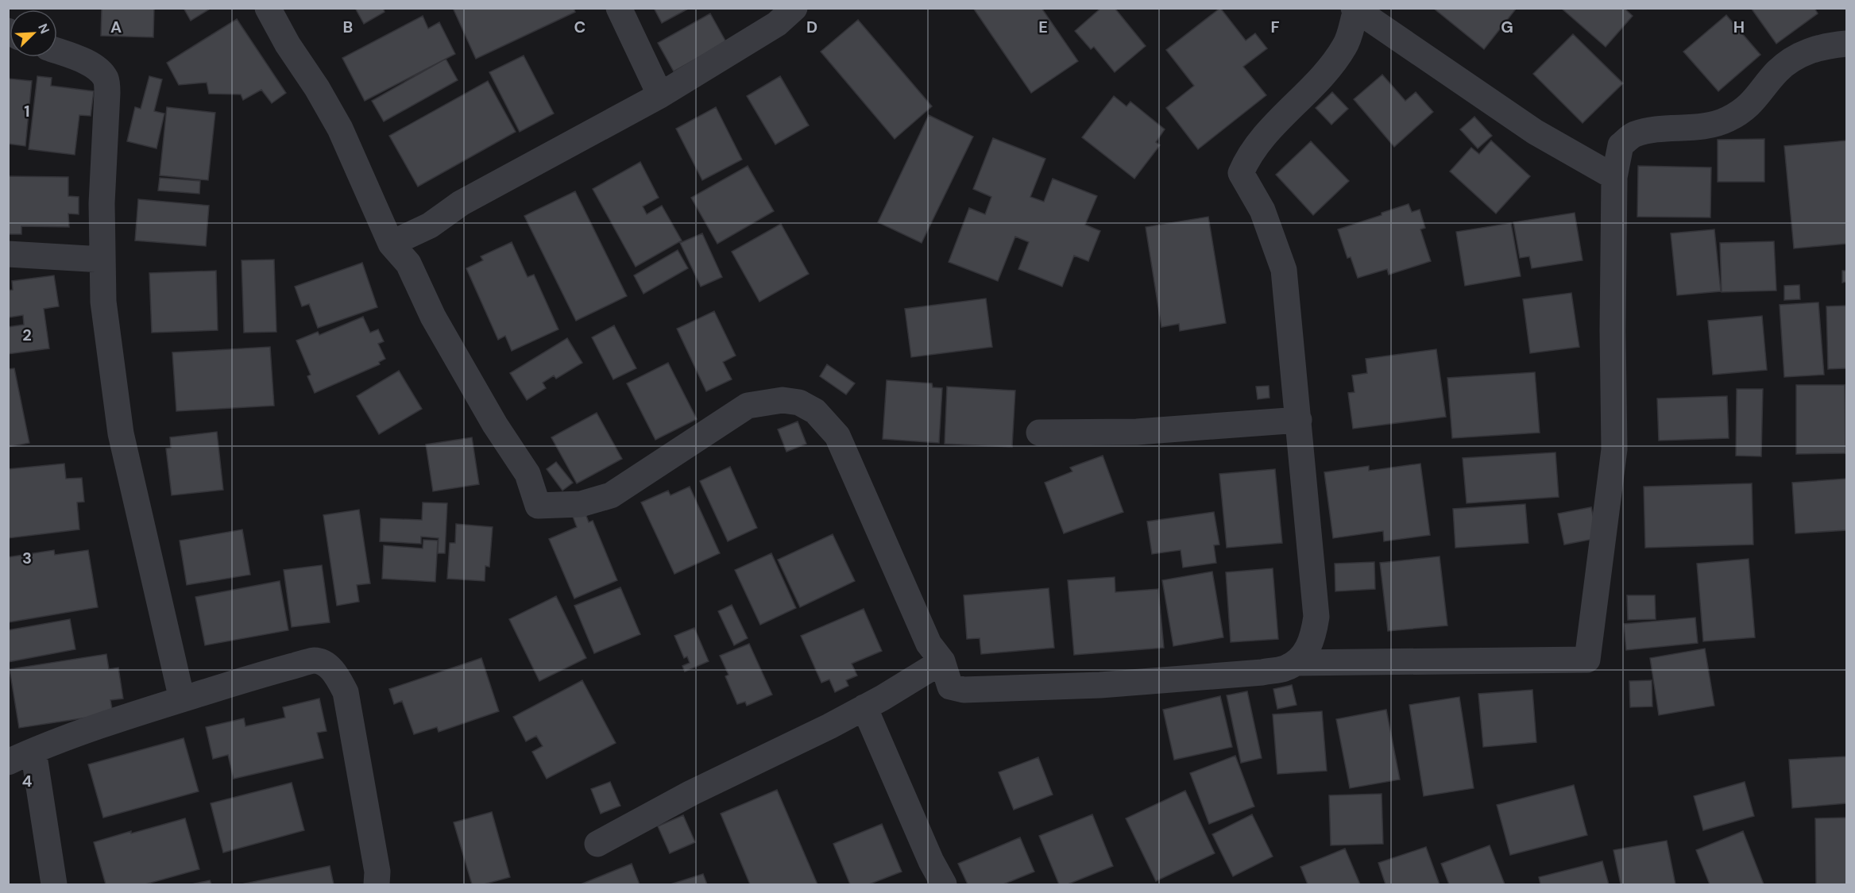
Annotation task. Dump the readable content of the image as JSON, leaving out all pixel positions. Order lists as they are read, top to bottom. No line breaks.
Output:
{"north":"top right","grid":{"columns":["A","B","C","D","E","F","G","H"],"rows":["1","2","3","4"]}}
